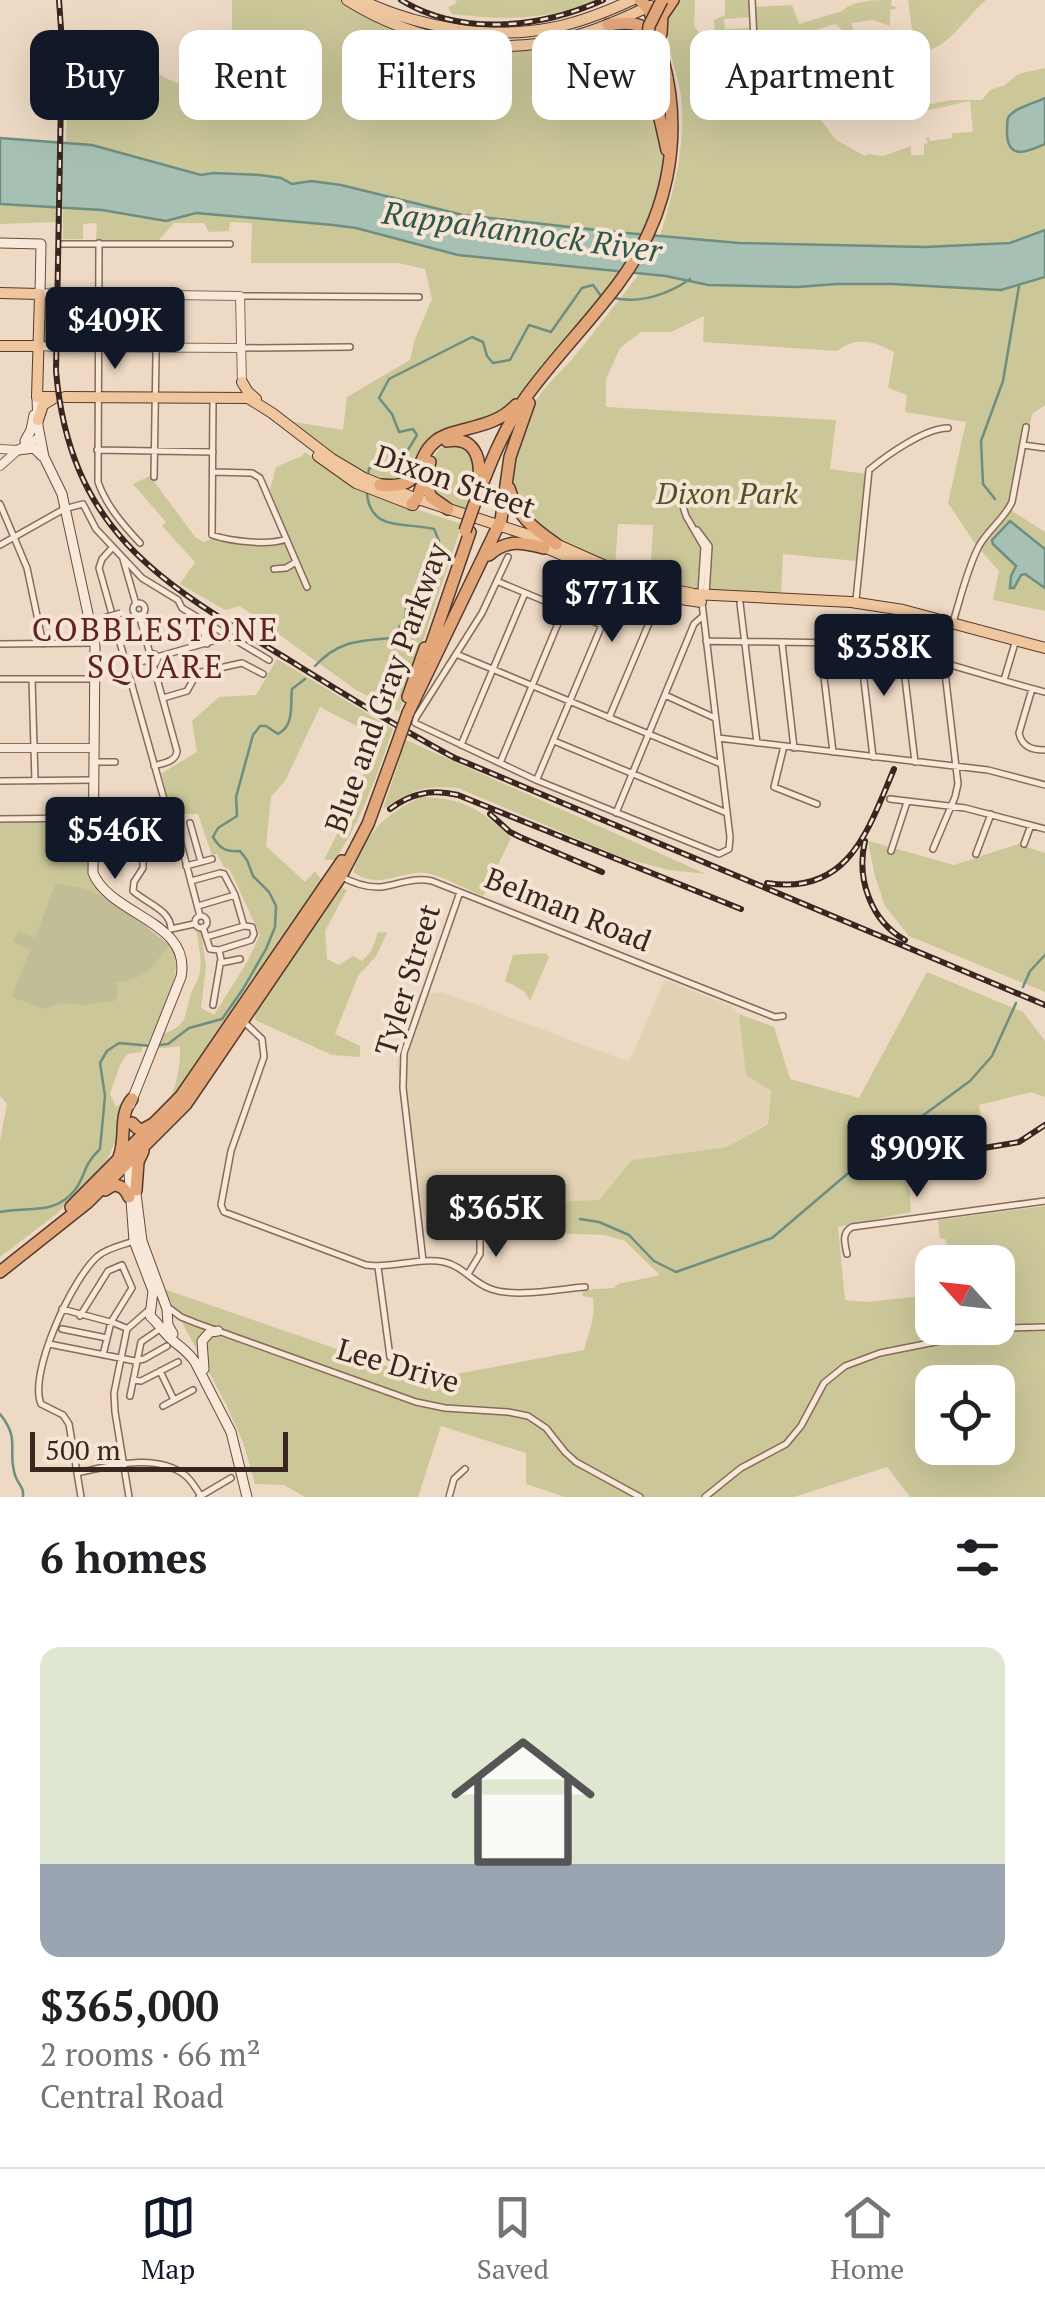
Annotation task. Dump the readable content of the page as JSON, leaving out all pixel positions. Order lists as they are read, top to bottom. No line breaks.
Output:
{"streets":{"highway":["Blue and Gray Parkway"],"main road":["Dixon Street"],"street":["Belman Road","Tyler Street","Lee Drive"]},"crossings":[["Blue and Gray Parkway","Belman Road"],["Belman Road","Tyler Street"]],"districts":["COBBLESTONE SQUARE"],"water":["Rappahannock River"],"parks":["Dixon Park"],"scale_bar":"500 m","north":"top left","page":{"chip":["Buy","Rent","Filters","New","Apartment"],"price":["$409K","$771K","$358K","$546K","$909K","$365K"],"scale":"500 m","heading":"6 homes","list":[{"name":"$365,000","note":"2 rooms · 66 m² · Central Road"}],"tabs":["Map","Saved","Home"]}}
